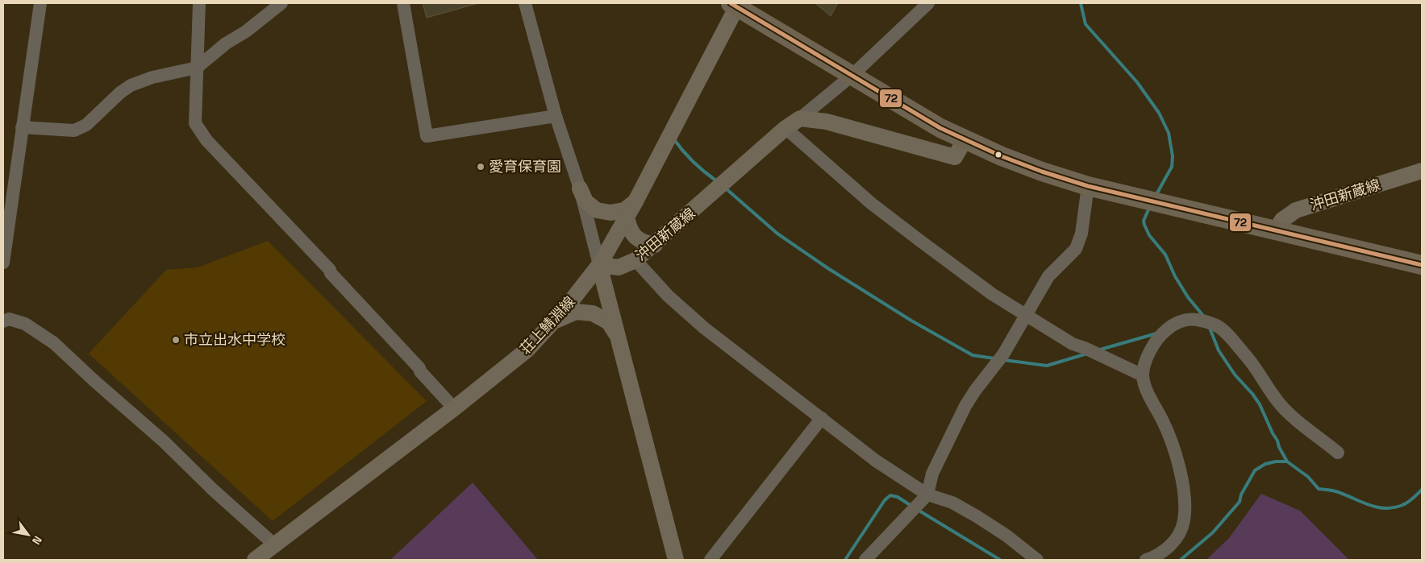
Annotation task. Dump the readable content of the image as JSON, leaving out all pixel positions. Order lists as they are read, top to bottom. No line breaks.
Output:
{"streets":{"main road":["沖田新蔵線","荘上鯖淵線"]},"crossings":[["沖田新蔵線","荘上鯖淵線"]],"places":["愛育保育園","市立出水中学校"],"lines":["transit line 72"],"north":"bottom right"}
